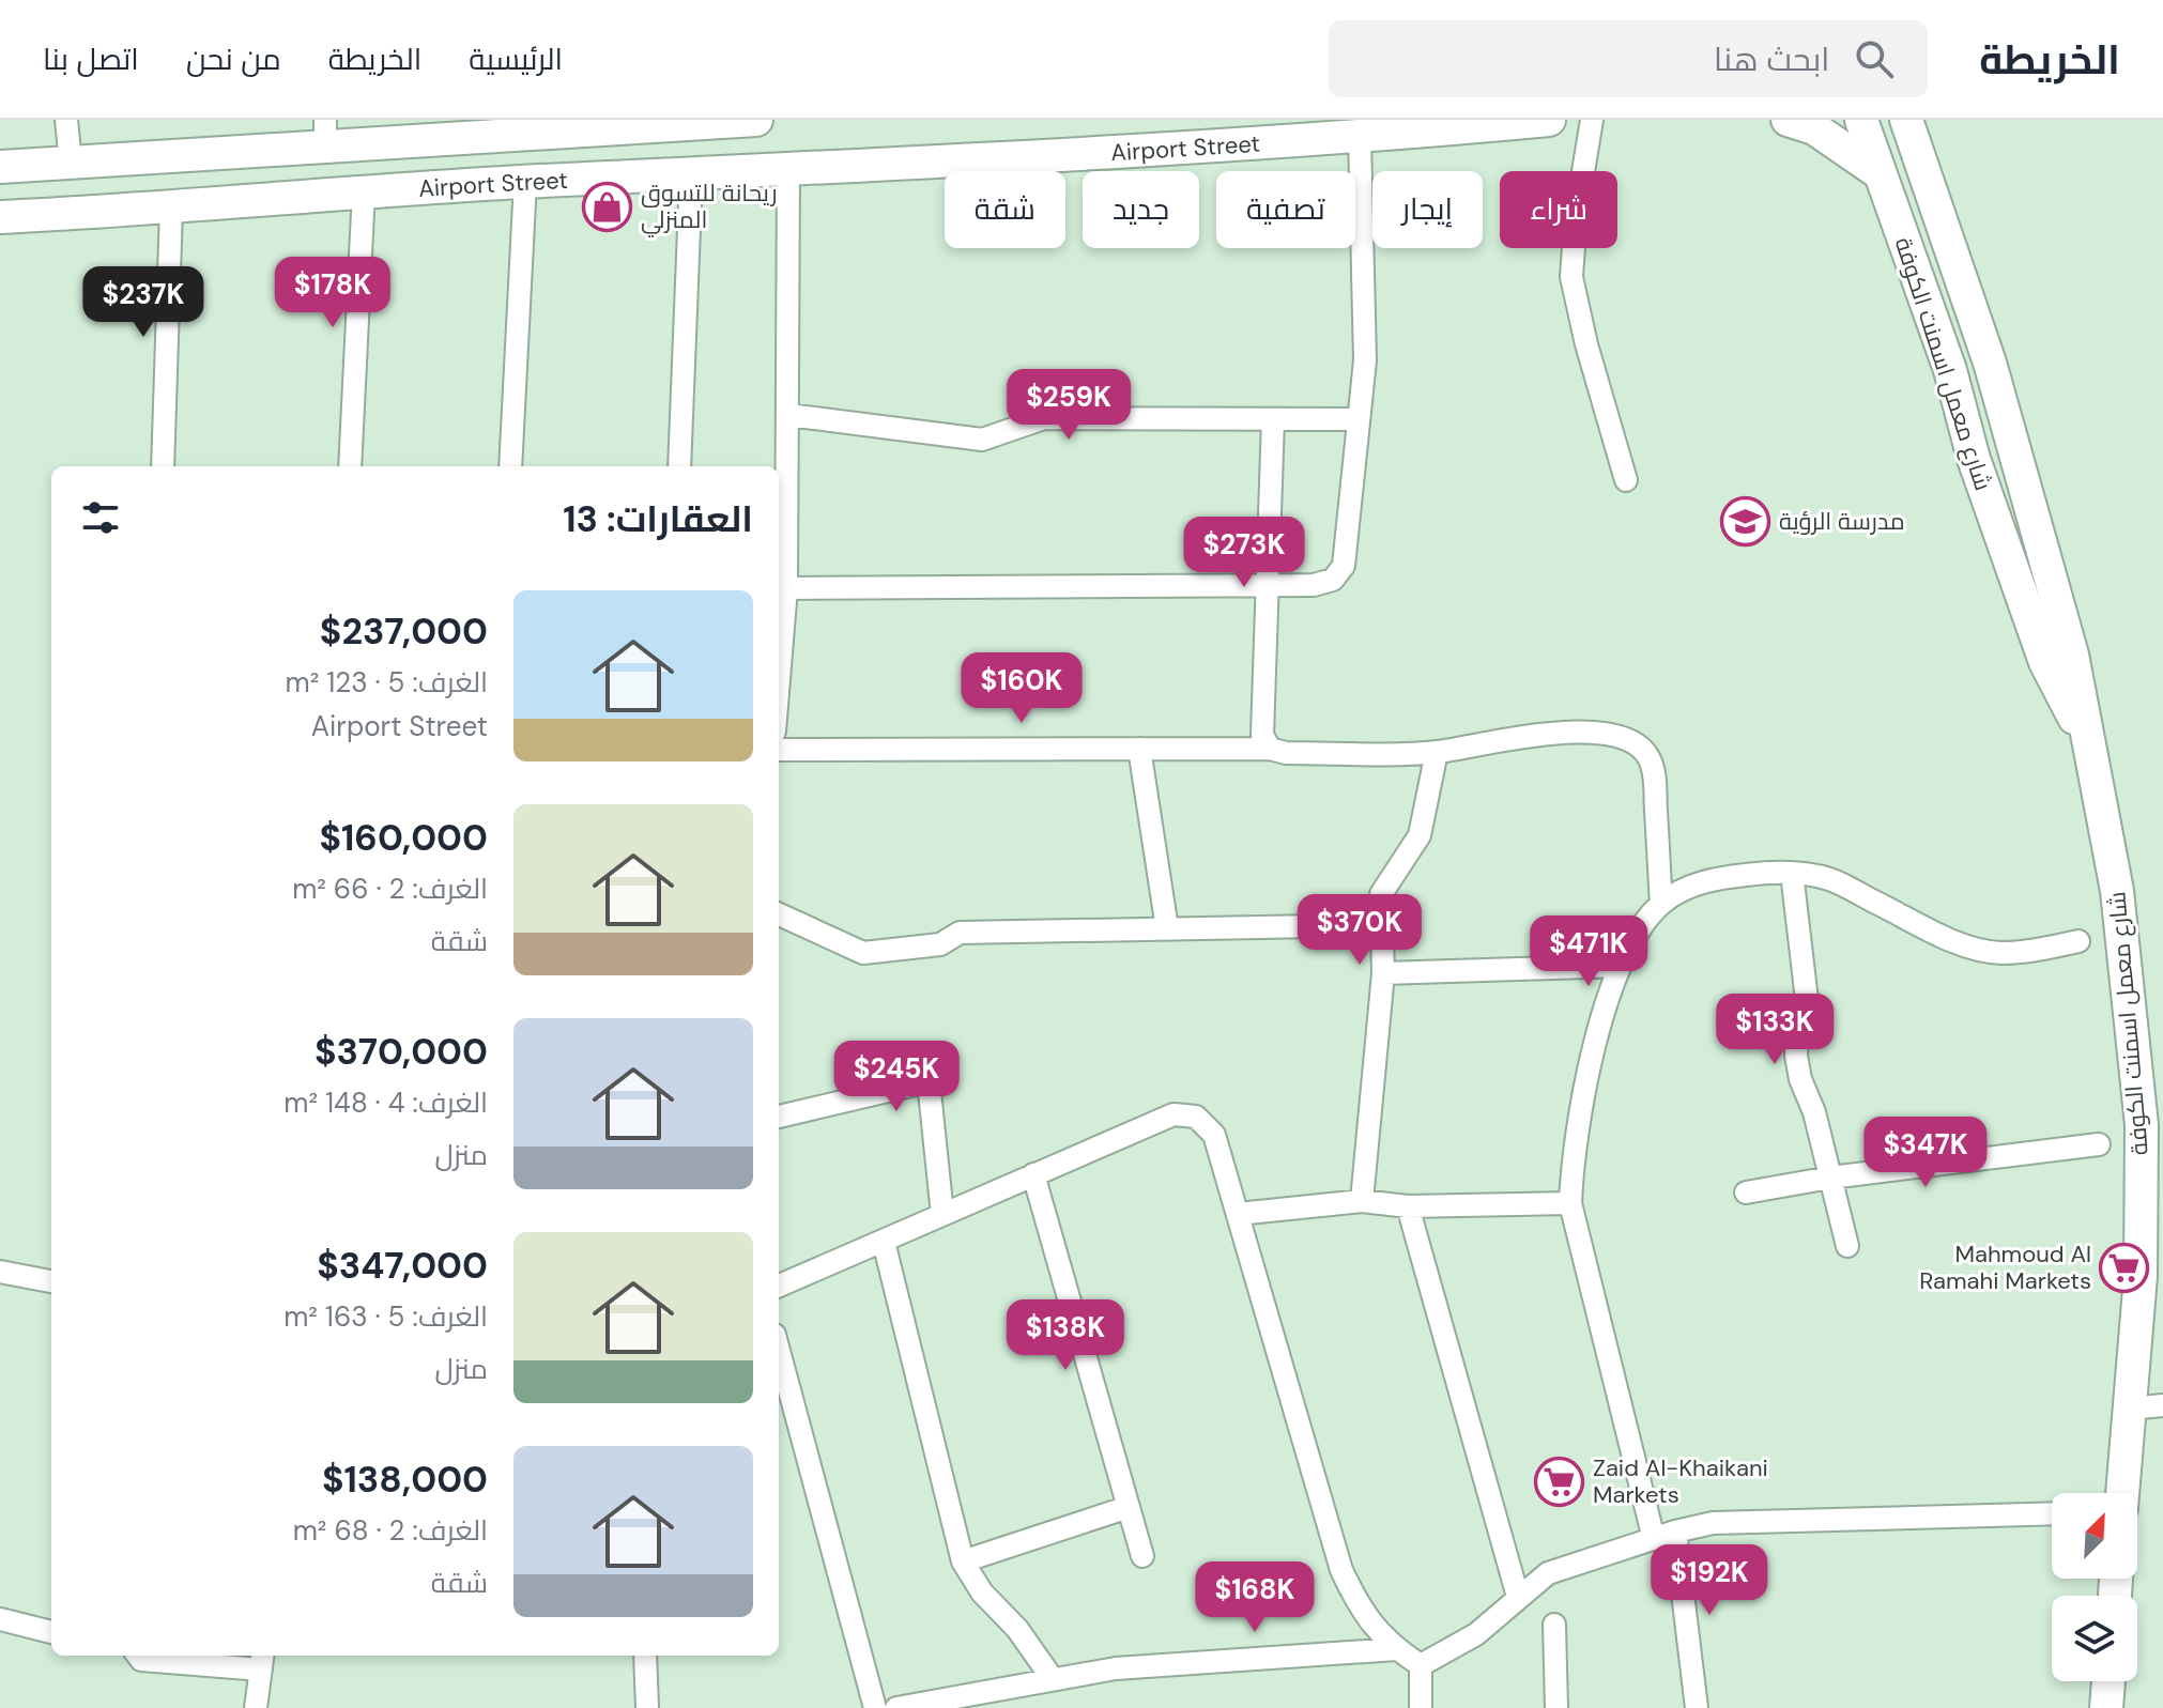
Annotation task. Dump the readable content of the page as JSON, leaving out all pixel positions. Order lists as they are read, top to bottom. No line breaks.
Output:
{"streets":{"main road":["Airport Street","شارع معمل اسمنت الكوفة"]},"places":{"shop":["ريحانة للتسوق المنزلي"],"school or university":["مدرسة الرؤية"],"supermarket":["Mahmoud Al Ramahi Markets","Zaid Al-Khaikani Markets"]},"north":"top right","page":{"header":"الخريطة","search":"ابحث هنا","nav":["الرئيسية","الخريطة","من نحن","اتصل بنا"],"chip":["شراء","إيجار","تصفية","جديد","شقة"],"price":["$178K","$237K","$259K","$273K","$160K","$370K","$471K","$133K","$245K","$347K","$138K","$192K","$168K"],"heading":"العقارات: 13","list":[{"name":"$237,000","note":"الغرف: 5 · 123 m² · Airport Street"},{"name":"$160,000","note":"الغرف: 2 · 66 m² · شقة"},{"name":"$370,000","note":"الغرف: 4 · 148 m² · منزل"},{"name":"$347,000","note":"الغرف: 5 · 163 m² · منزل"},{"name":"$138,000","note":"الغرف: 2 · 68 m² · شقة"}]}}
